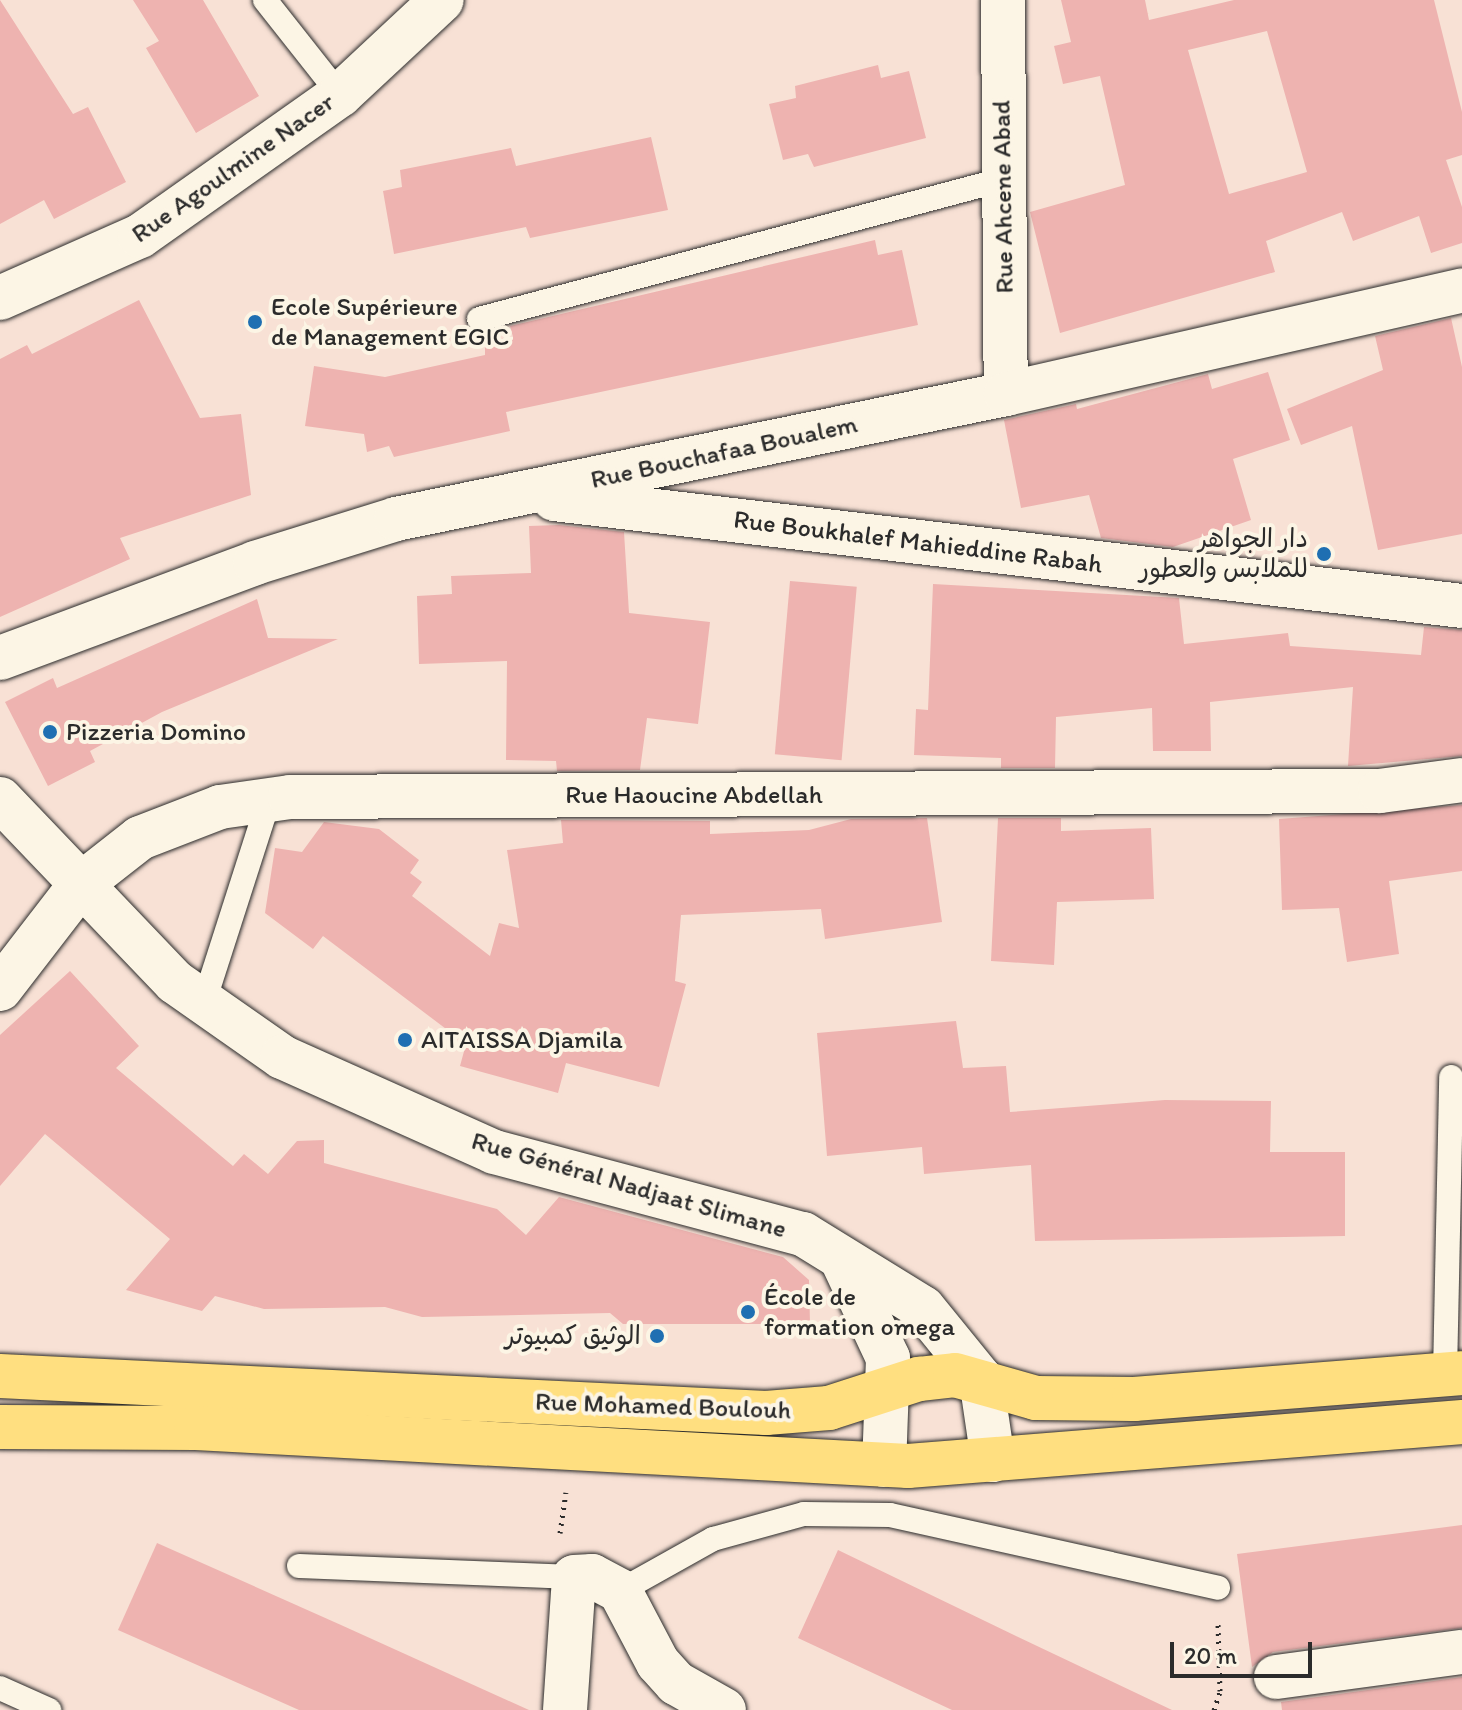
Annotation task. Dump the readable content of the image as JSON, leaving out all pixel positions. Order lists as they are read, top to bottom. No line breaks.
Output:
{"streets":{"main road":["Rue Mohamed Boulouh"],"street":["Rue Agoulmine Nacer","Rue Ahcene Abad","Rue Bouchafaa Boualem","Rue Boukhalef Mahieddine Rabah","Rue Haoucine Abdellah","Rue Général Nadjaat Slimane"]},"crossings":[["Rue Ahcene Abad","Rue Bouchafaa Boualem"],["Rue Bouchafaa Boualem","Rue Boukhalef Mahieddine Rabah"],["Rue Haoucine Abdellah","Rue Général Nadjaat Slimane"],["Rue Général Nadjaat Slimane","Rue Mohamed Boulouh"]],"places":["Ecole Supérieure de Management EGIC","دار الجواهر للملابس والعطور","Pizzeria Domino","AITAISSA Djamila","École de formation omega","الوثيق كمبيوتر"],"scale_bar":"20 m"}
